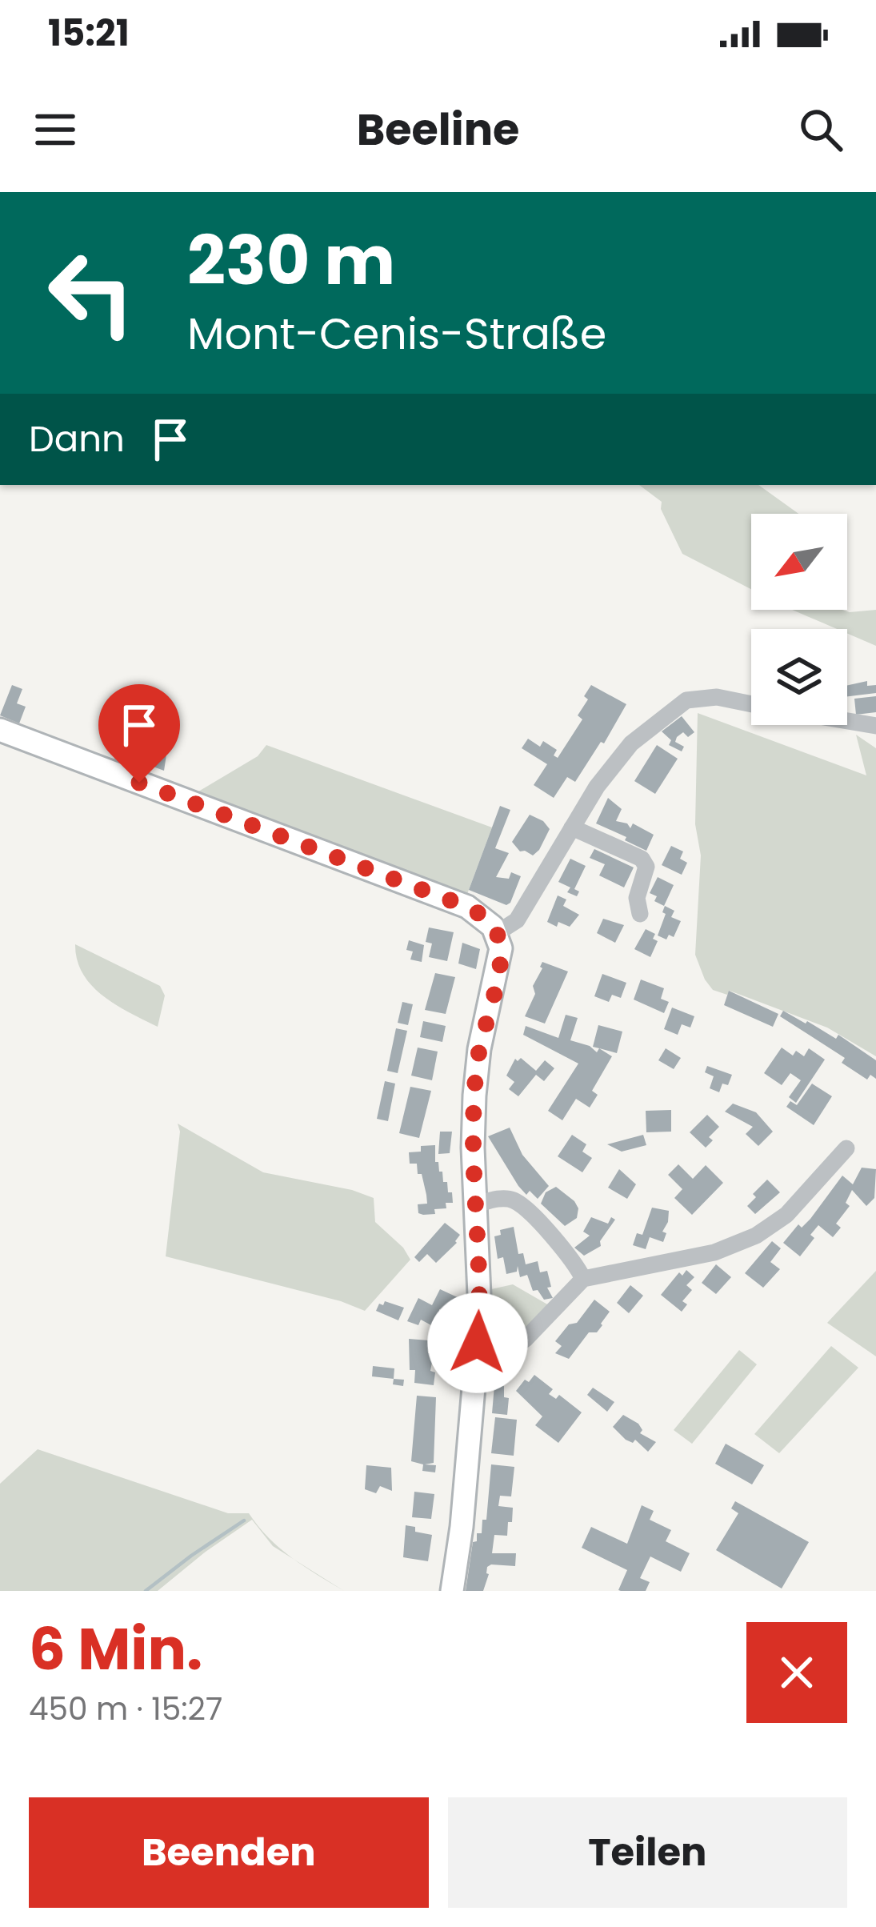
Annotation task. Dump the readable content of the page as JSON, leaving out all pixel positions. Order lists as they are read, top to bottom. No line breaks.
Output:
{"north":"bottom left","page":{"status":"15:21","header":"Beeline","turn":["230 m","Mont-Cenis-Straße"],"then":"Dann","heading":["6 Min.","450 m · 15:27"],"buttons":["Beenden","Teilen"]}}
